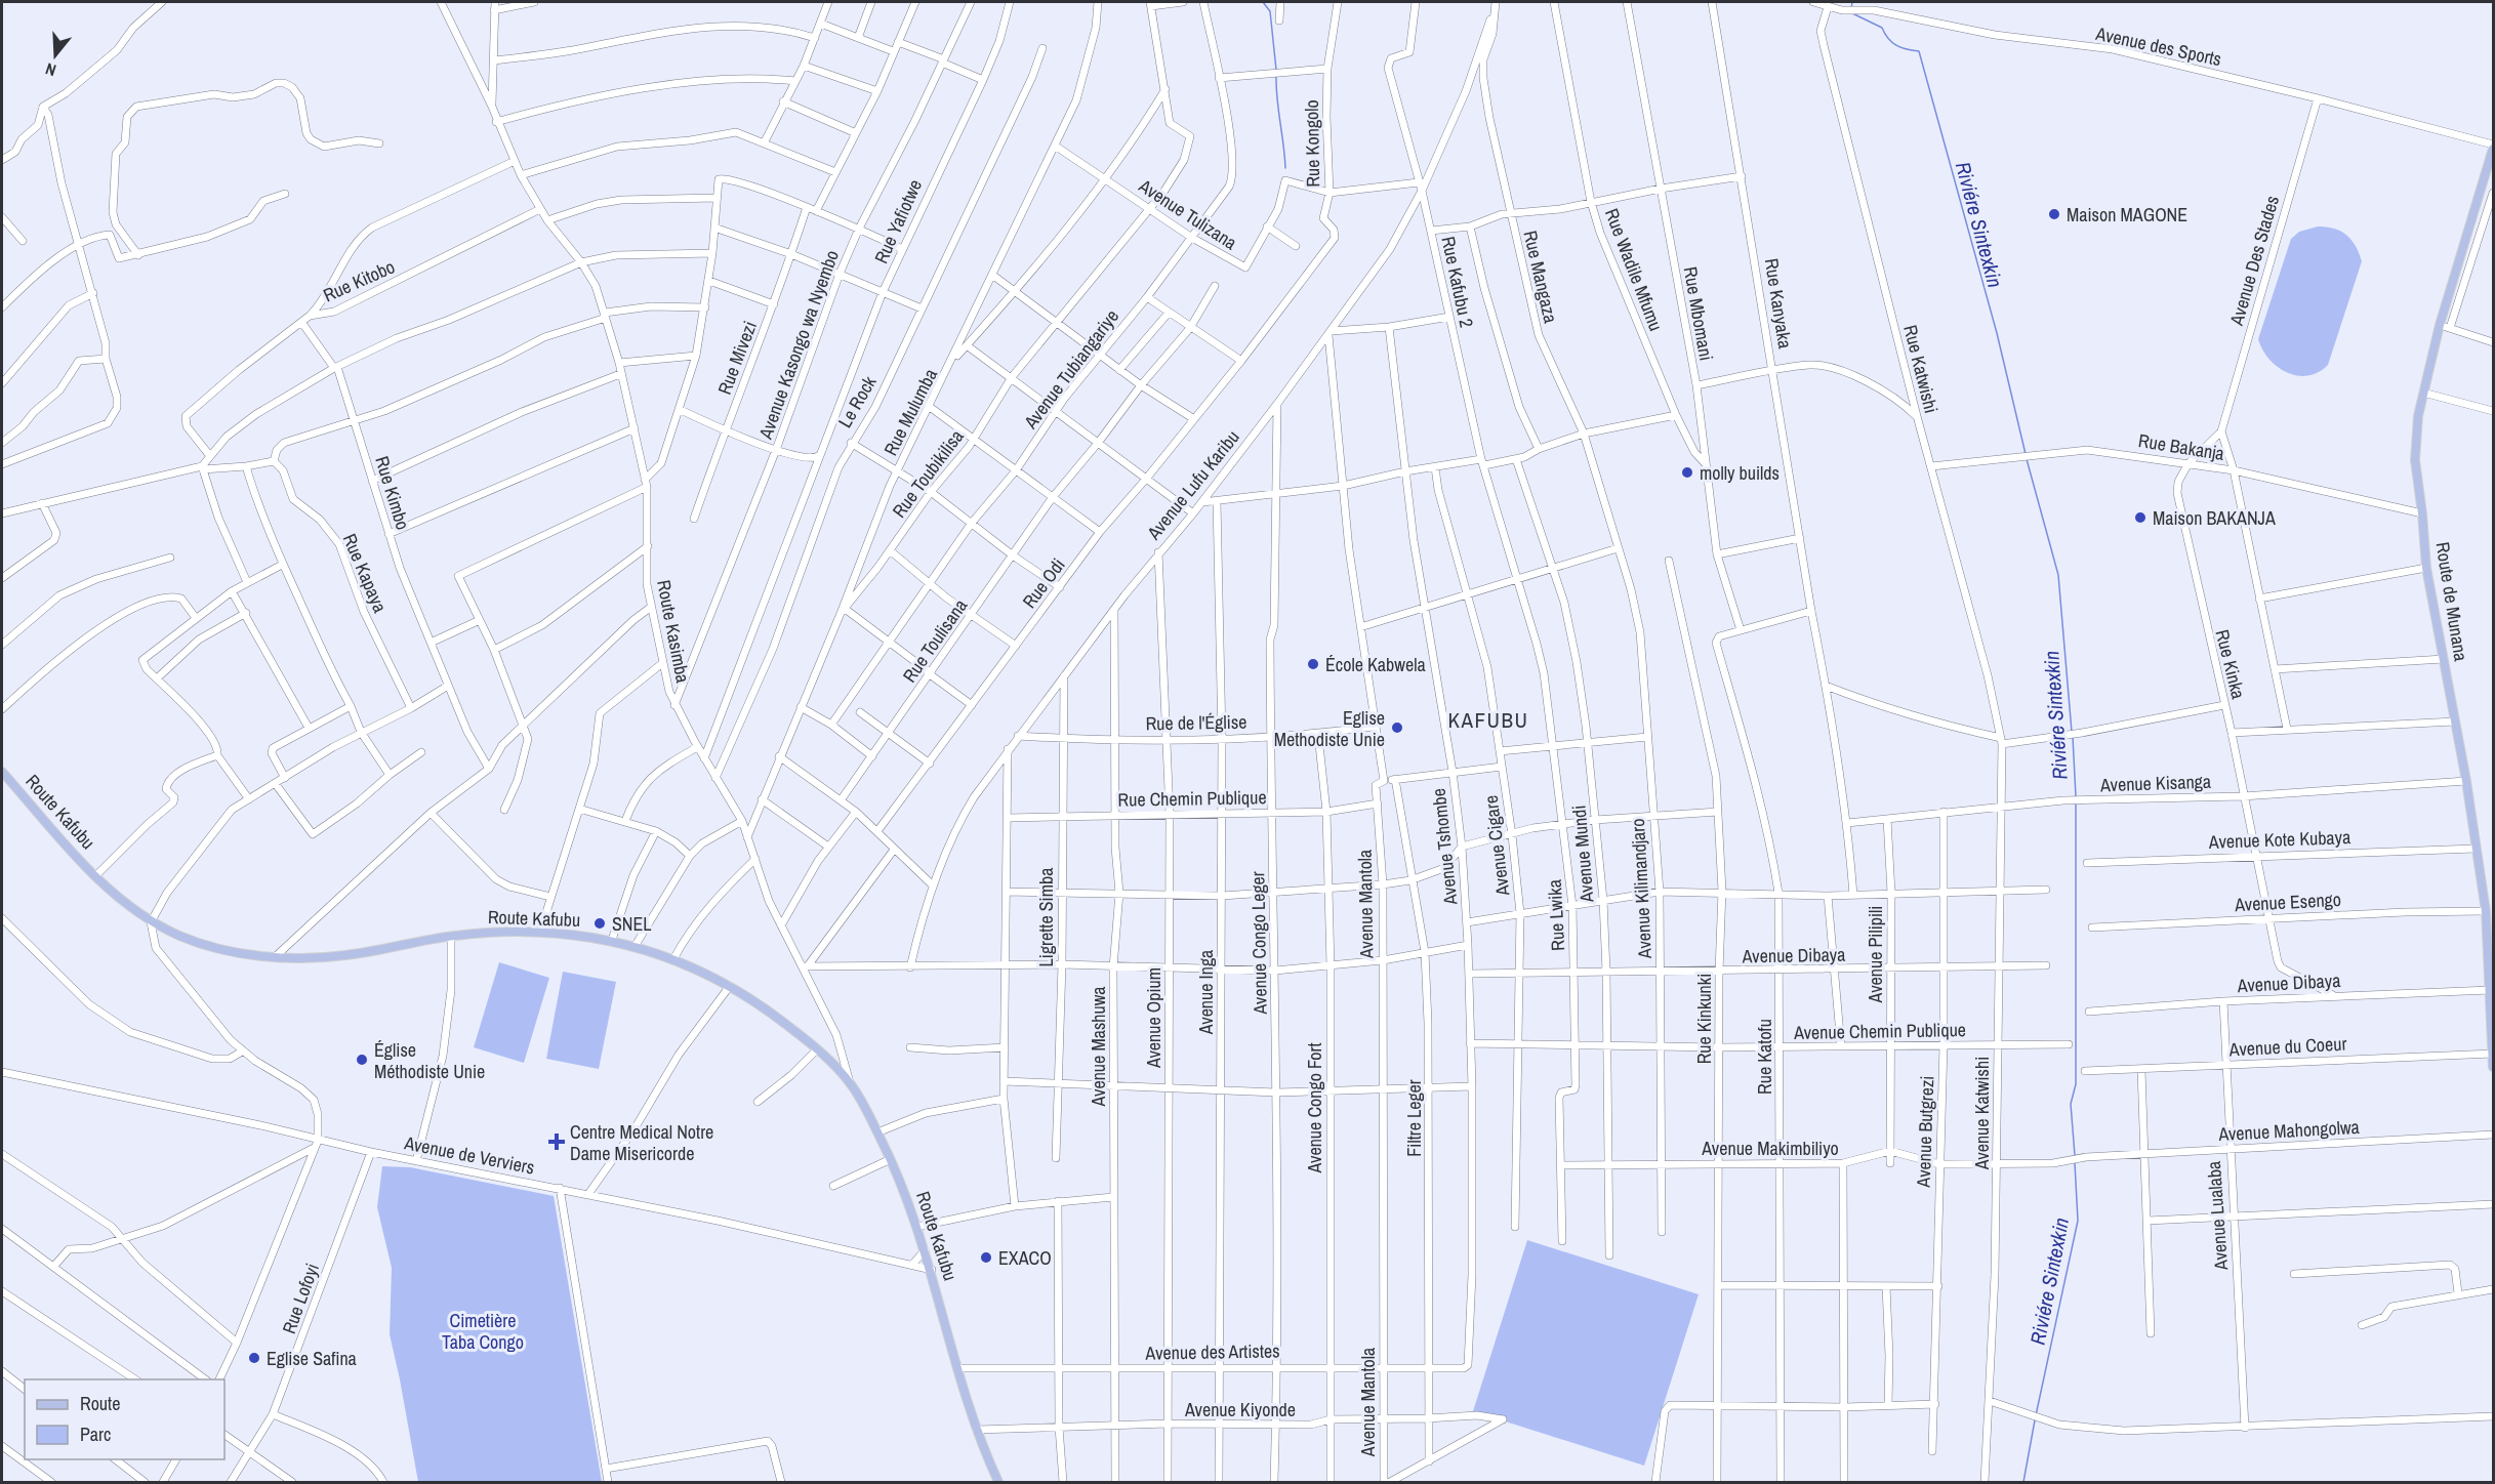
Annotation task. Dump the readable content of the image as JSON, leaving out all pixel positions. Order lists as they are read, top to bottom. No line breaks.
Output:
{"streets":{"main road":["Route de Munana","Route Kafubu"],"street":["Avenue des Sports","Rue Kongolo","Avenue Tulizana","Rue Yafiotwe","Avenue Des Stades","Rue Wadile Mfumu","Rue Mangaza","Rue Kitobo","Rue Kafubu 2","Rue Kanyaka","Rue Mbomani","Avenue Kasongo wa Nyembo","Rue Mivezi","Avenue Tubiangariye","Rue Katwishi","Le Rock","Rue Mulumba","Rue Bakanja","Rue Toubikilisa","Avenue Lufu Karibu","Rue Kimbo","Rue Kapaya","Rue Odi","Route Kasimba","Rue Toulisana","Rue Kinka","Rue de l'Église","Avenue Kisanga","Rue Chemin Publique","Avenue Kote Kubaya","Avenue Cigare","Avenue Tshombe","Avenue Mundi","Avenue Kilimandjaro","Avenue Esengo","Avenue Mantola","Rue Lwika","Ligrette Simba","Avenue Congo Leger","Avenue Pilipili","Avenue Dibaya","Avenue Inga","Avenue Opium","Rue Kinkunki","Avenue Chemin Publique","Avenue Mashuwa","Avenue du Coeur","Rue Katofu","Avenue Congo Fort","Avenue Katwishi","Filtre Leger","Avenue Mahongolwa","Avenue Butgrezi","Avenue Makimbiliyo","Avenue de Verviers","Avenue Lualaba","Rue Lofoyi","Avenue des Artistes","Avenue Kiyonde"]},"crossings":[["Avenue des Sports","Avenue Des Stades"],["Avenue des Sports","Rue Katwishi"],["Avenue des Sports","Route de Munana"],["Rue Kongolo","Avenue Tulizana"],["Rue Kongolo","Rue Odi"],["Avenue Tulizana","Avenue Tubiangariye"],["Avenue Tulizana","Rue Mulumba"],["Avenue Tulizana","Rue Toubikilisa"],["Rue Yafiotwe","Route Kasimba"],["Avenue Des Stades","Rue Kinka"],["Rue Wadile Mfumu","Rue Mbomani"],["Rue Mangaza","Avenue Lufu Karibu"],["Rue Mangaza","Avenue Kilimandjaro"],["Rue Kitobo","Rue Kimbo"],["Rue Kitobo","Route Kasimba"],["Rue Kafubu 2","Avenue Lufu Karibu"],["Rue Kafubu 2","Rue Lwika"],["Rue Kanyaka","Avenue Kisanga"],["Rue Mbomani","Rue Katofu"],["Avenue Kasongo wa Nyembo","Route Kasimba"],["Rue Katwishi","Rue Bakanja"],["Rue Katwishi","Avenue Katwishi"],["Le Rock","Route Kasimba"],["Rue Mulumba","Rue Toubikilisa"],["Rue Mulumba","Route Kasimba"],["Rue Bakanja","Route de Munana"],["Rue Bakanja","Rue Kinka"],["Avenue Lufu Karibu","Rue de l'Église"],["Avenue Lufu Karibu","Avenue Mantola"],["Avenue Lufu Karibu","Ligrette Simba"],["Avenue Lufu Karibu","Avenue Congo Leger"],["Avenue Lufu Karibu","Avenue Opium"],["Avenue Lufu Karibu","Avenue Mashuwa"],["Route de Munana","Avenue Kisanga"],["Route de Munana","Avenue Kote Kubaya"],["Route de Munana","Avenue Esengo"],["Route de Munana","Avenue Dibaya"],["Route de Munana","Avenue du Coeur"],["Route Kasimba","Route Kafubu"],["Rue Kinka","Avenue Kisanga"],["Rue Kinka","Avenue Kote Kubaya"],["Rue Kinka","Avenue Esengo"],["Rue Kinka","Avenue Dibaya"],["Rue de l'Église","Avenue Mantola"],["Rue de l'Église","Ligrette Simba"],["Rue de l'Église","Avenue Congo Leger"],["Rue de l'Église","Avenue Inga"],["Rue de l'Église","Avenue Opium"],["Rue de l'Église","Avenue Mashuwa"],["Rue de l'Église","Avenue Congo Fort"],["Avenue Kisanga","Avenue Pilipili"],["Avenue Kisanga","Avenue Katwishi"],["Avenue Kisanga","Avenue Butgrezi"],["Rue Chemin Publique","Avenue Mantola"],["Rue Chemin Publique","Ligrette Simba"],["Rue Chemin Publique","Avenue Congo Leger"],["Rue Chemin Publique","Avenue Inga"],["Rue Chemin Publique","Avenue Opium"],["Rue Chemin Publique","Avenue Mashuwa"],["Rue Chemin Publique","Avenue Congo Fort"],["Route Kafubu","Avenue de Verviers"],["Route Kafubu","Avenue des Artistes"],["Route Kafubu","Avenue Kiyonde"],["Avenue Cigare","Avenue Dibaya"],["Avenue Cigare","Avenue Chemin Publique"],["Avenue Tshombe","Avenue Dibaya"],["Avenue Tshombe","Avenue Chemin Publique"],["Avenue Tshombe","Avenue des Artistes"],["Avenue Mundi","Avenue Dibaya"],["Avenue Mundi","Avenue Chemin Publique"],["Avenue Mundi","Avenue Makimbiliyo"],["Avenue Kilimandjaro","Avenue Dibaya"],["Avenue Kilimandjaro","Avenue Chemin Publique"],["Avenue Kilimandjaro","Avenue Makimbiliyo"],["Avenue Mantola","Avenue des Artistes"],["Avenue Mantola","Avenue Kiyonde"],["Rue Lwika","Avenue Dibaya"],["Rue Lwika","Avenue Chemin Publique"],["Rue Lwika","Avenue Makimbiliyo"],["Avenue Congo Leger","Avenue des Artistes"],["Avenue Congo Leger","Avenue Kiyonde"],["Avenue Pilipili","Avenue Dibaya"],["Avenue Pilipili","Avenue Chemin Publique"],["Avenue Pilipili","Avenue Makimbiliyo"],["Avenue Dibaya","Rue Kinkunki"],["Avenue Dibaya","Rue Katofu"],["Avenue Dibaya","Avenue Katwishi"],["Avenue Dibaya","Avenue Butgrezi"],["Avenue Dibaya","Avenue Lualaba"],["Avenue Inga","Avenue des Artistes"],["Avenue Inga","Avenue Kiyonde"],["Avenue Opium","Avenue des Artistes"],["Avenue Opium","Avenue Kiyonde"],["Rue Kinkunki","Avenue Chemin Publique"],["Rue Kinkunki","Avenue Makimbiliyo"],["Avenue Chemin Publique","Rue Katofu"],["Avenue Chemin Publique","Avenue Katwishi"],["Avenue Chemin Publique","Avenue Butgrezi"],["Avenue Mashuwa","Avenue des Artistes"],["Avenue Mashuwa","Avenue Kiyonde"],["Avenue du Coeur","Avenue Lualaba"],["Rue Katofu","Avenue Makimbiliyo"],["Avenue Congo Fort","Avenue des Artistes"],["Avenue Congo Fort","Avenue Kiyonde"],["Avenue Katwishi","Avenue Makimbiliyo"],["Filtre Leger","Avenue des Artistes"],["Filtre Leger","Avenue Kiyonde"],["Avenue Mahongolwa","Avenue Makimbiliyo"],["Avenue Mahongolwa","Avenue Lualaba"],["Avenue Butgrezi","Avenue Makimbiliyo"],["Avenue de Verviers","Rue Lofoyi"]],"districts":["KAFUBU"],"water":["Riviére Sintexkin"],"parks":["Cimetière Taba Congo"],"places":{"other":["Maison MAGONE","molly builds","Maison BAKANJA","École Kabwela","Eglise Methodiste Unie","SNEL","Église Méthodiste Unie","EXACO","Eglise Safina"],"health":["Centre Medical Notre Dame Misericorde"]},"legend":["Route","Parc"],"north":"bottom"}
